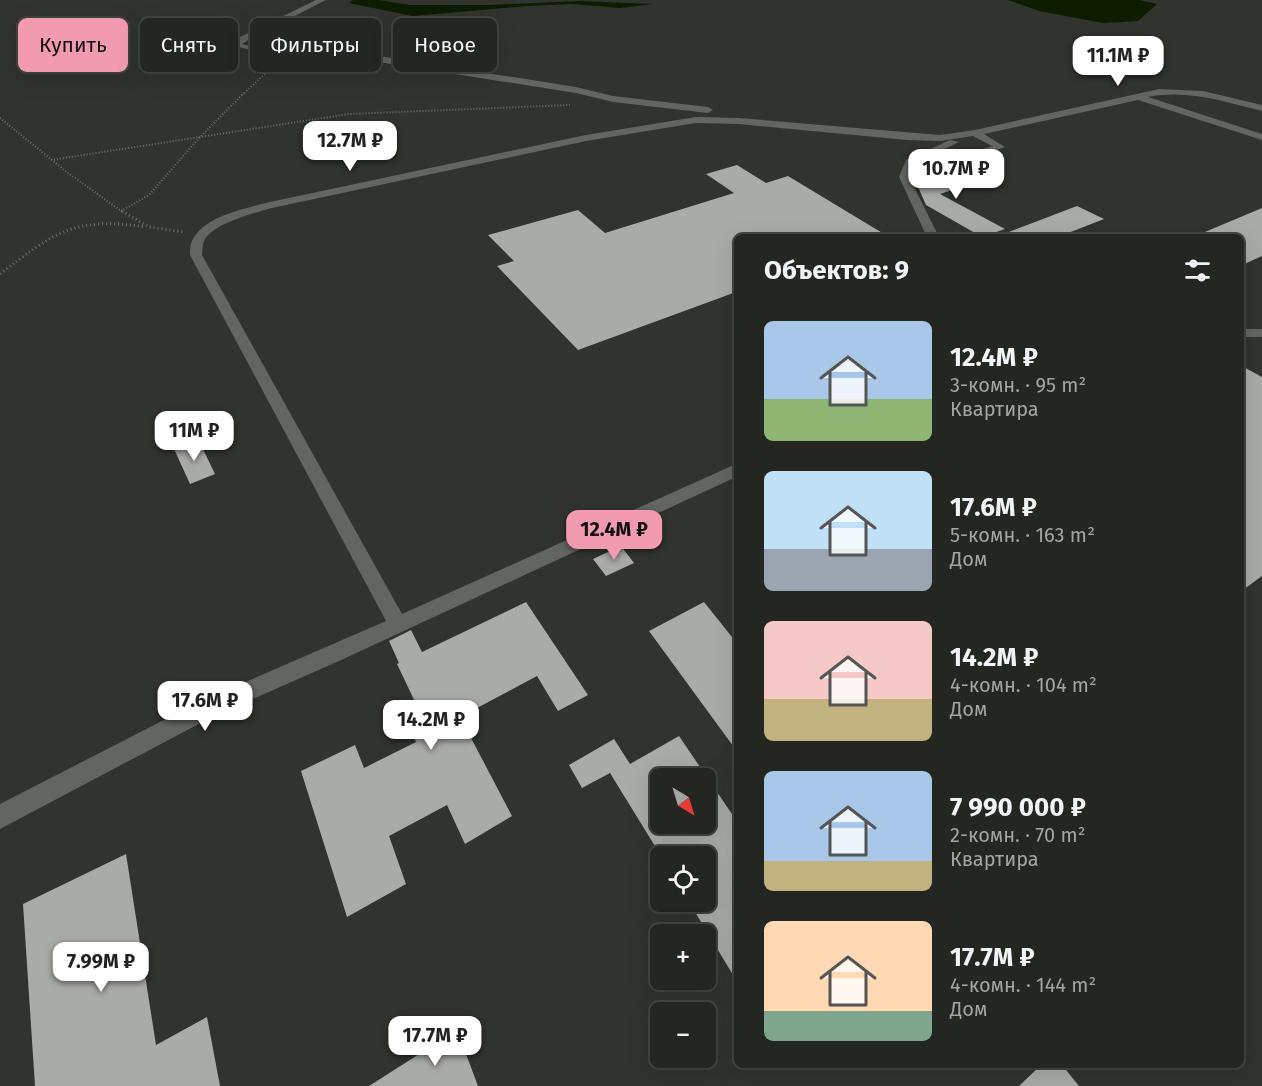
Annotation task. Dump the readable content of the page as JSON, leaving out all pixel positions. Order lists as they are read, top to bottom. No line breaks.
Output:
{"north":"bottom right","page":{"chip":["Купить","Снять","Фильтры","Новое"],"price":["11.1M ₽","12.7M ₽","10.7M ₽","11M ₽","12.4M ₽","17.6M ₽","14.2M ₽","7.99M ₽","17.7M ₽"],"heading":"Объектов: 9","list":[{"name":"12.4M ₽","note":"3-комн. · 95 m² · Квартира"},{"name":"17.6M ₽","note":"5-комн. · 163 m² · Дом"},{"name":"14.2M ₽","note":"4-комн. · 104 m² · Дом"},{"name":"7 990 000 ₽","note":"2-комн. · 70 m² · Квартира"},{"name":"17.7M ₽","note":"4-комн. · 144 m² · Дом"}],"map_buttons":["+","−"]}}
